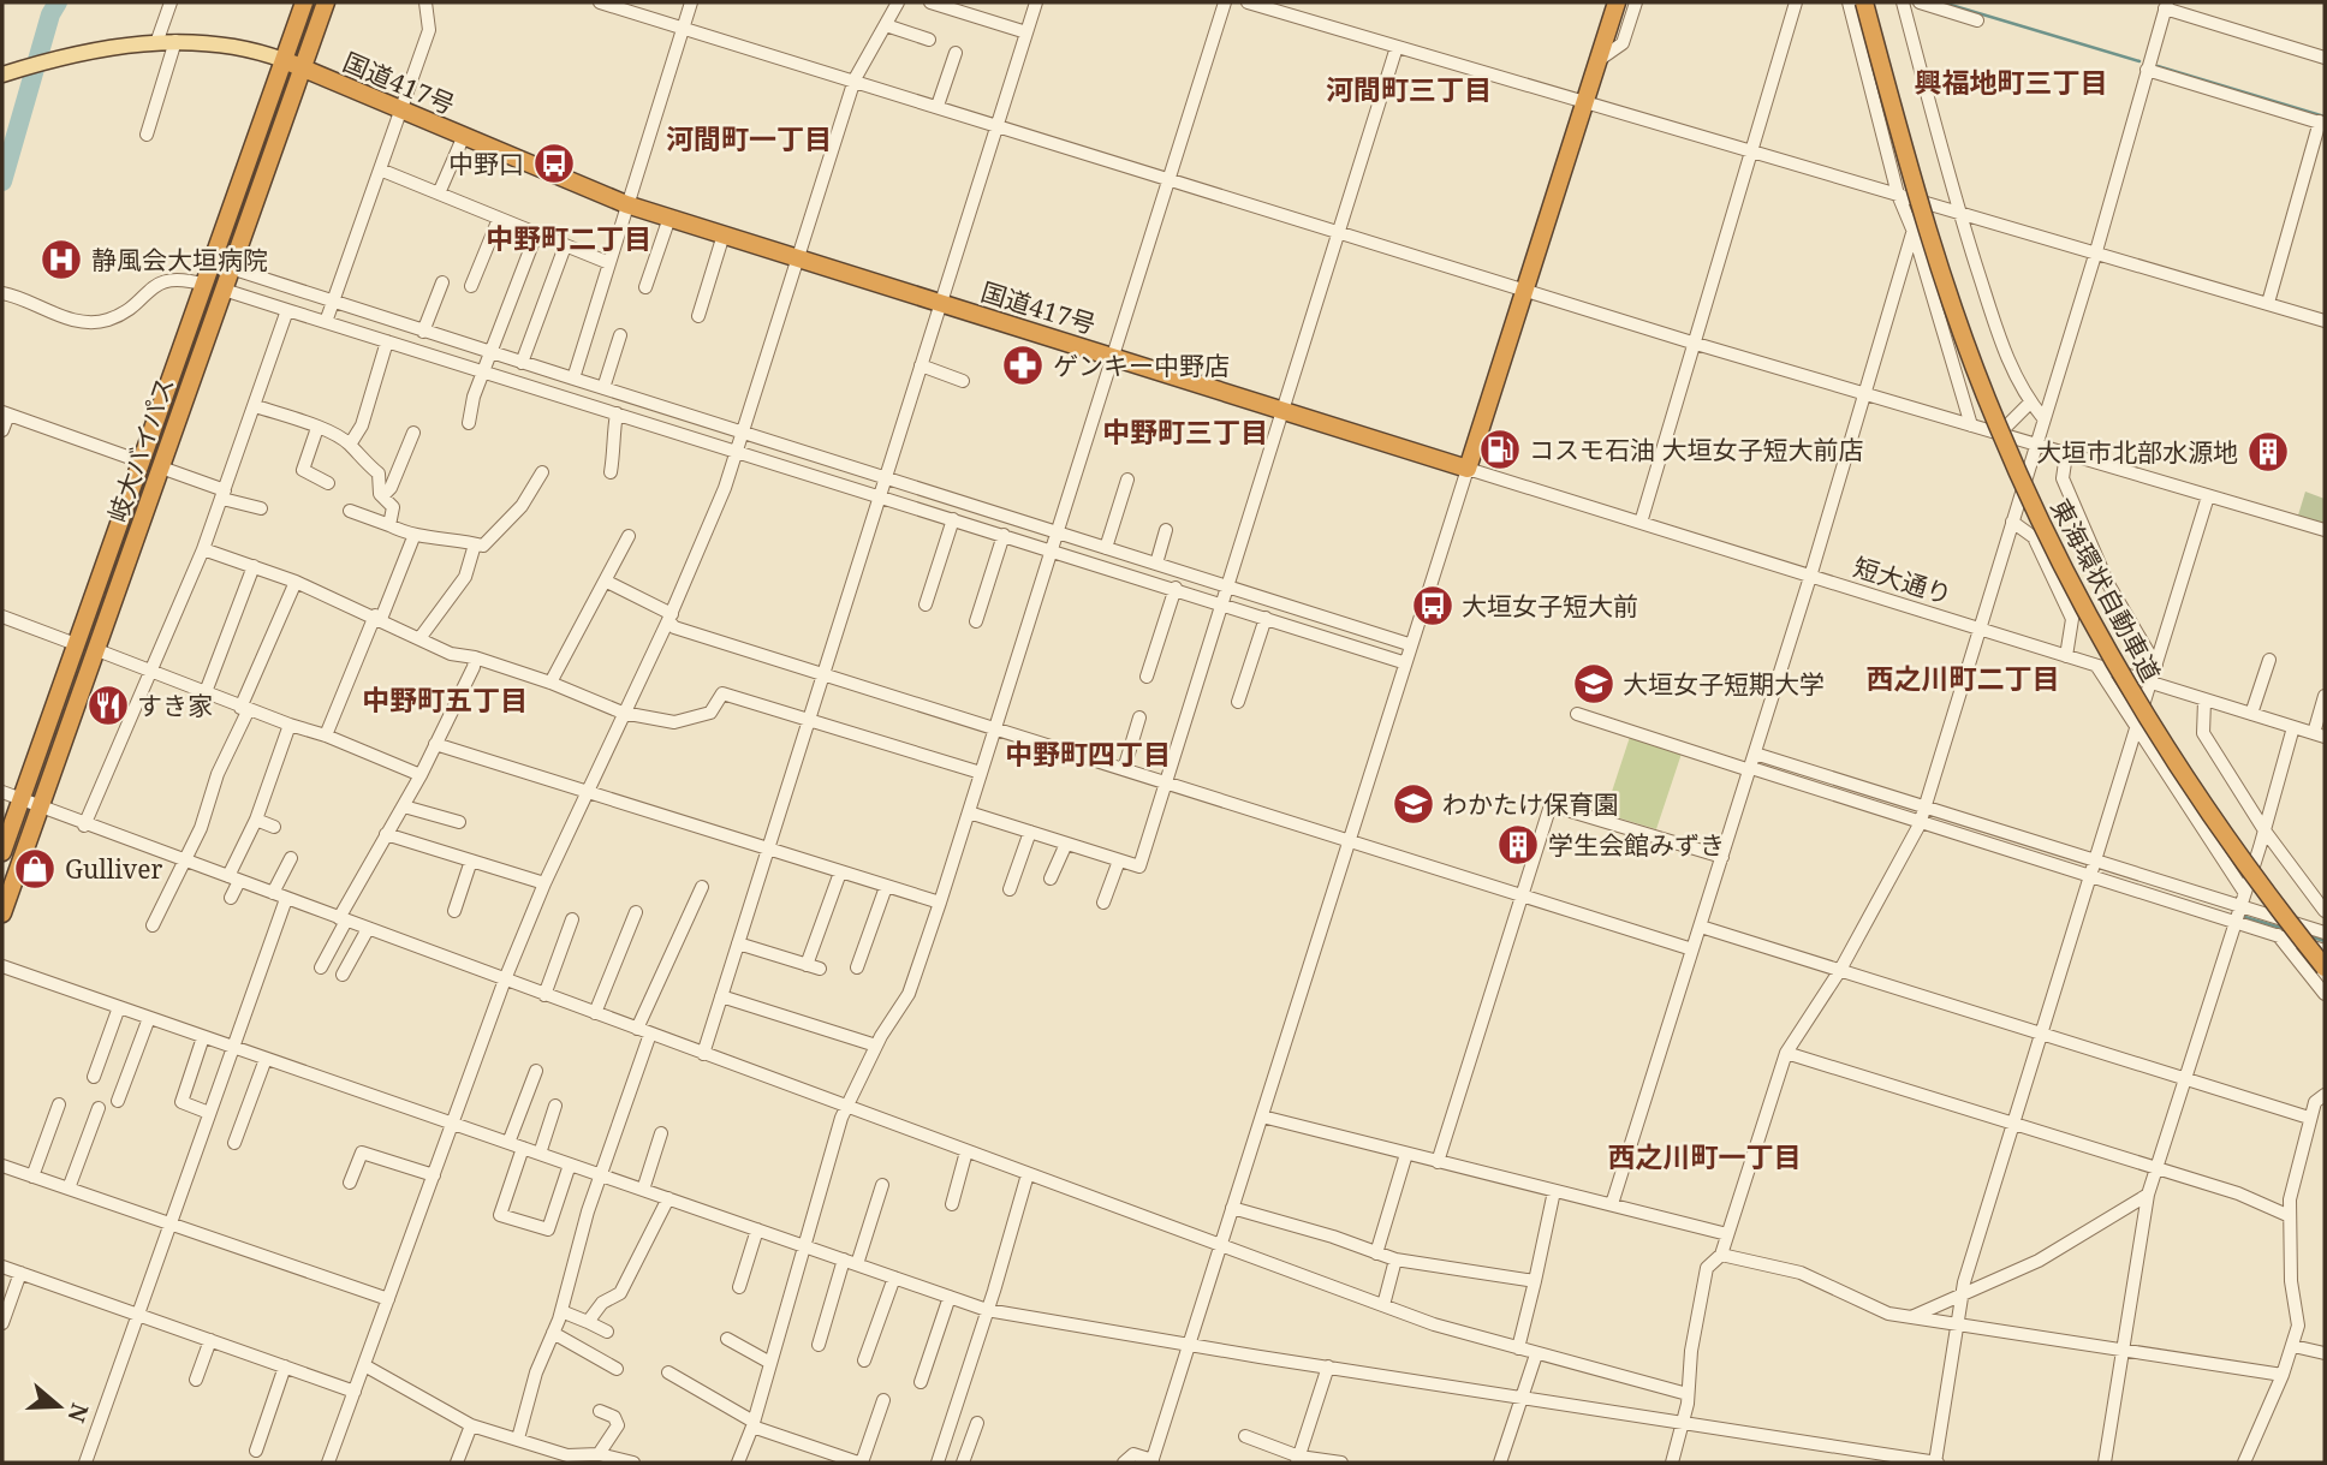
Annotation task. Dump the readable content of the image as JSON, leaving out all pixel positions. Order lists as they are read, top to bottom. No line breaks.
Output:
{"streets":{"highway":["国道417号","岐大バイパス","東海環状自動車道"],"street":["短大通り"]},"crossings":[["国道417号","岐大バイパス"],["国道417号","短大通り"]],"districts":["興福地町三丁目","河間町三丁目","河間町一丁目","中野町二丁目","中野町三丁目","西之川町二丁目","中野町五丁目","中野町四丁目","西之川町一丁目"],"places":{"bus stop":["中野口","大垣女子短大前"],"hospital":["静風会大垣病院"],"pharmacy":["ゲンキー中野店"],"fuel station":["コスモ石油 大垣女子短大前店"],"building":["大垣市北部水源地","学生会館みずき"],"school or university":["大垣女子短期大学","わかたけ保育園"],"restaurant":["すき家"],"shop":["Gulliver"]},"north":"right"}
